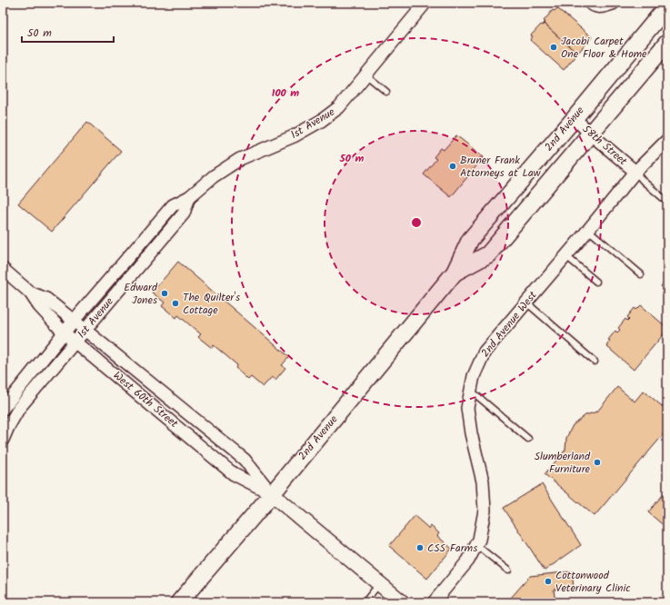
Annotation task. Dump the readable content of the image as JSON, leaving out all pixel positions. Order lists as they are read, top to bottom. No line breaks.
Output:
{"streets":{"main road":["2nd Avenue"],"street":["1st Avenue","58th Street","2nd Avenue West","West 60th Street"]},"crossings":[["1st Avenue","West 60th Street"],["2nd Avenue","58th Street"],["2nd Avenue","West 60th Street"],["58th Street","2nd Avenue West"]],"places":["Jacobi Carpet One Floor & Home","Bruner Frank Attorneys at Law","Edward Jones","The Quilter's Cottage","Slumberland Furniture","CSS Farms","Cottonwood Veterinary Clinic"],"scale_bar":"50 m","rings":["100 m","50 m"]}
